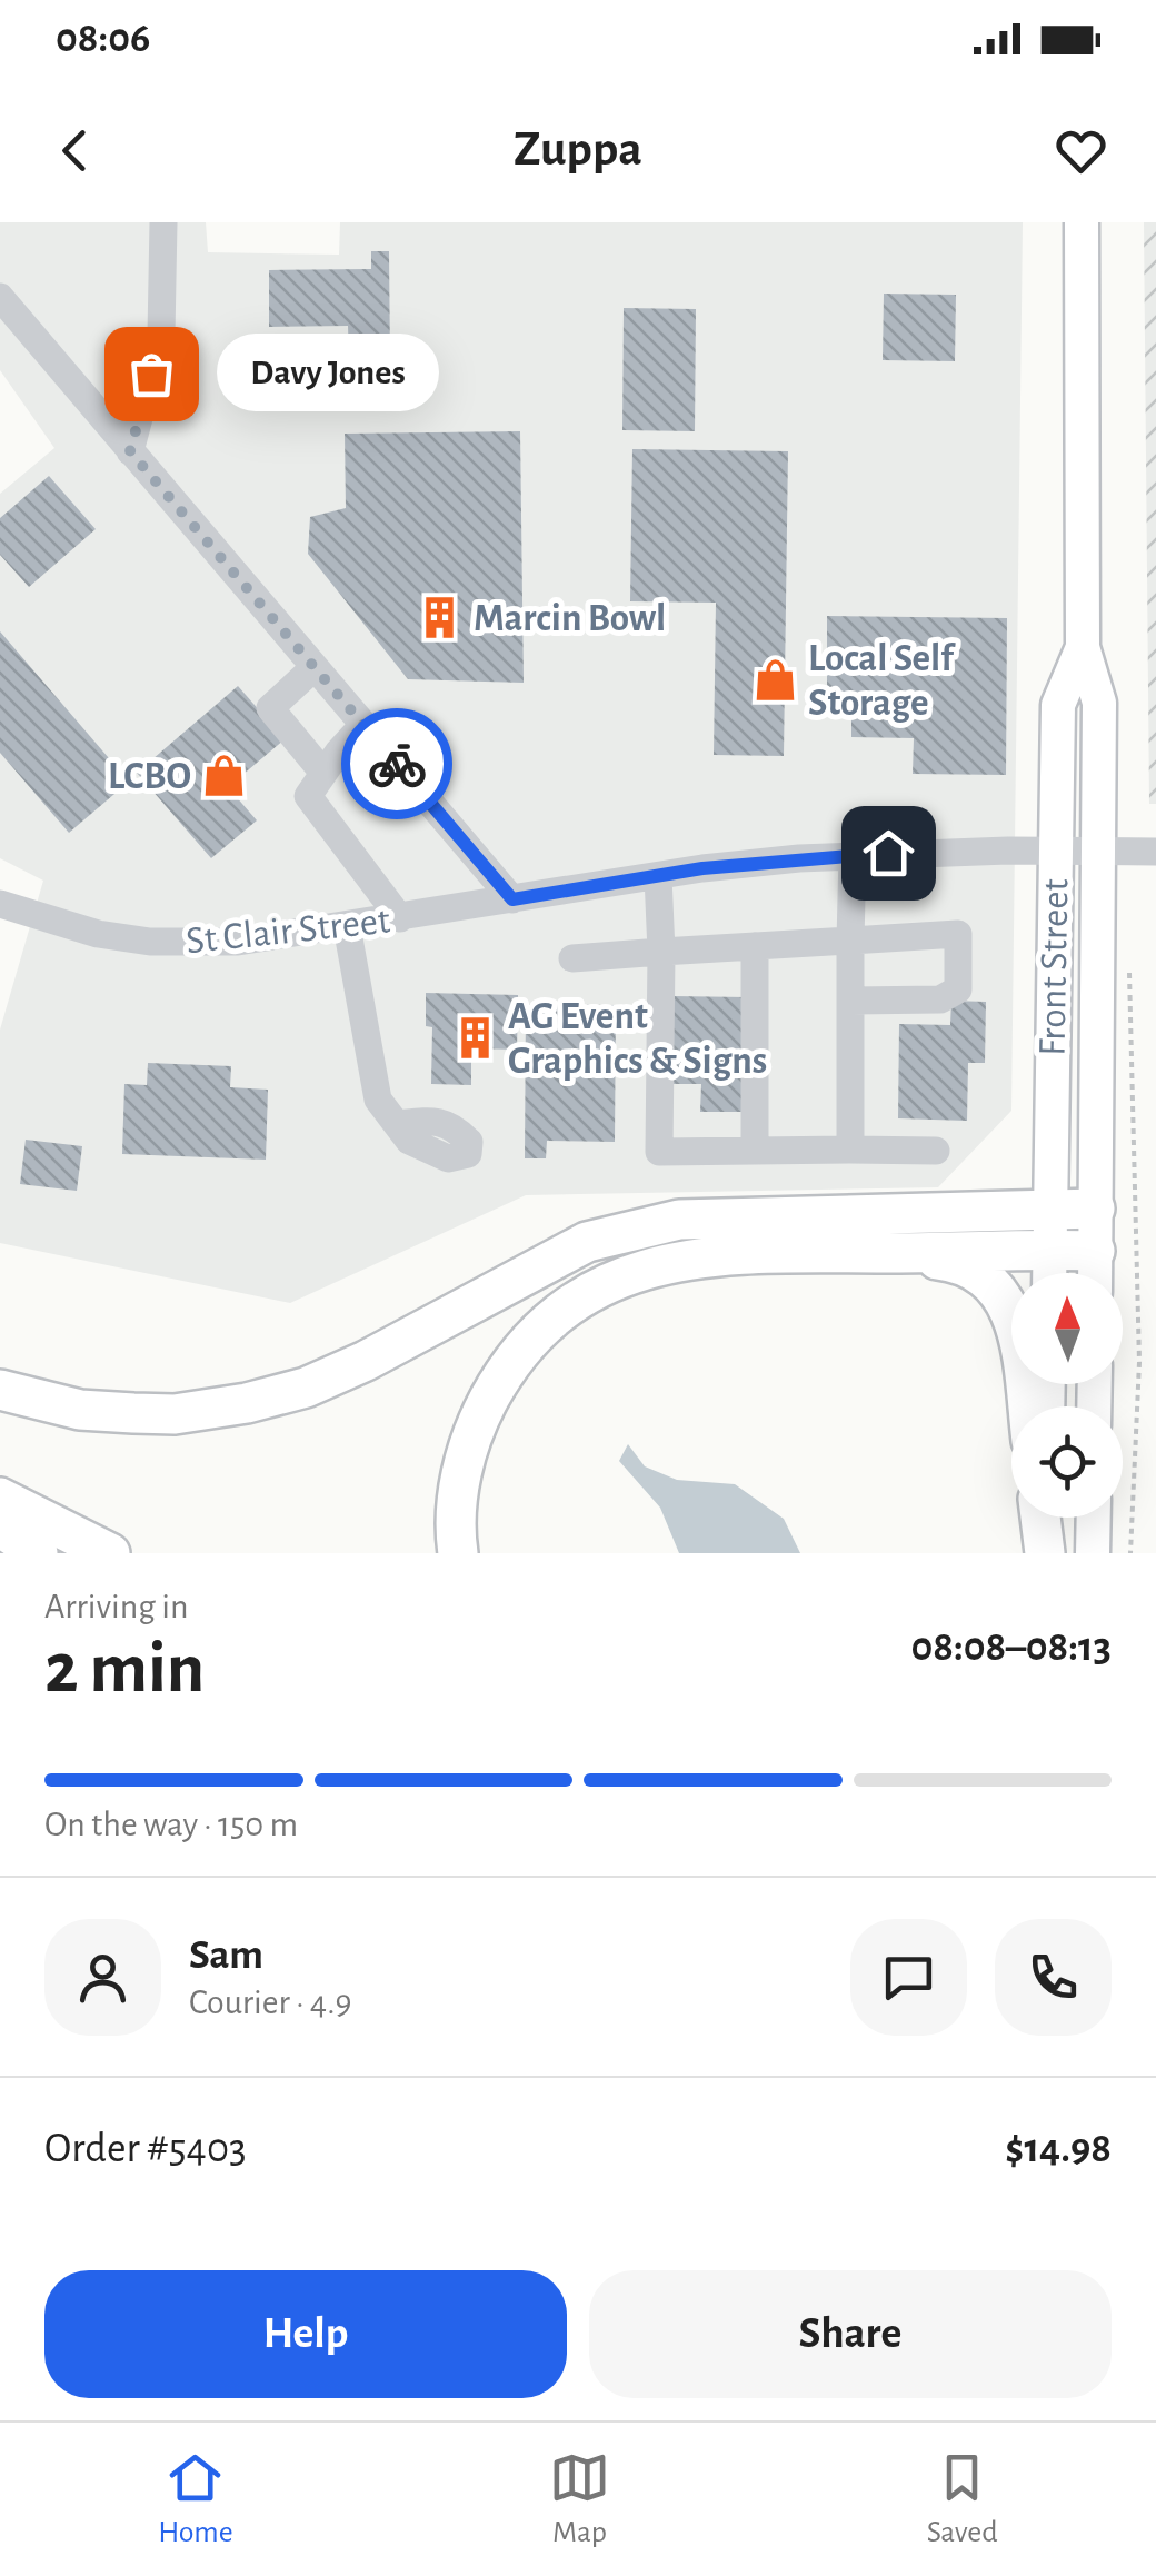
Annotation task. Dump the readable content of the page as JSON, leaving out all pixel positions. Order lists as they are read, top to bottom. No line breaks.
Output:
{"streets":{"main road":["Front Street"],"street":["St Clair Street"]},"crossings":[["St Clair Street","Front Street"]],"places":{"other":["Davy Jones"],"building":["Marcin Bowl","AG Event Graphics & Signs"],"shop":["Local Self Storage","LCBO"]},"north":"top","page":{"status":"08:06","header":"Zuppa","bubble":"Davy Jones","heading":["2 min","Arriving in","08:08–08:13"],"panel":["Sam","Courier · 4.9","Order #5403","$14.98"],"bar":"On the way · 150 m","buttons":["Help","Share"],"tabs":["Home","Map","Saved"]}}
